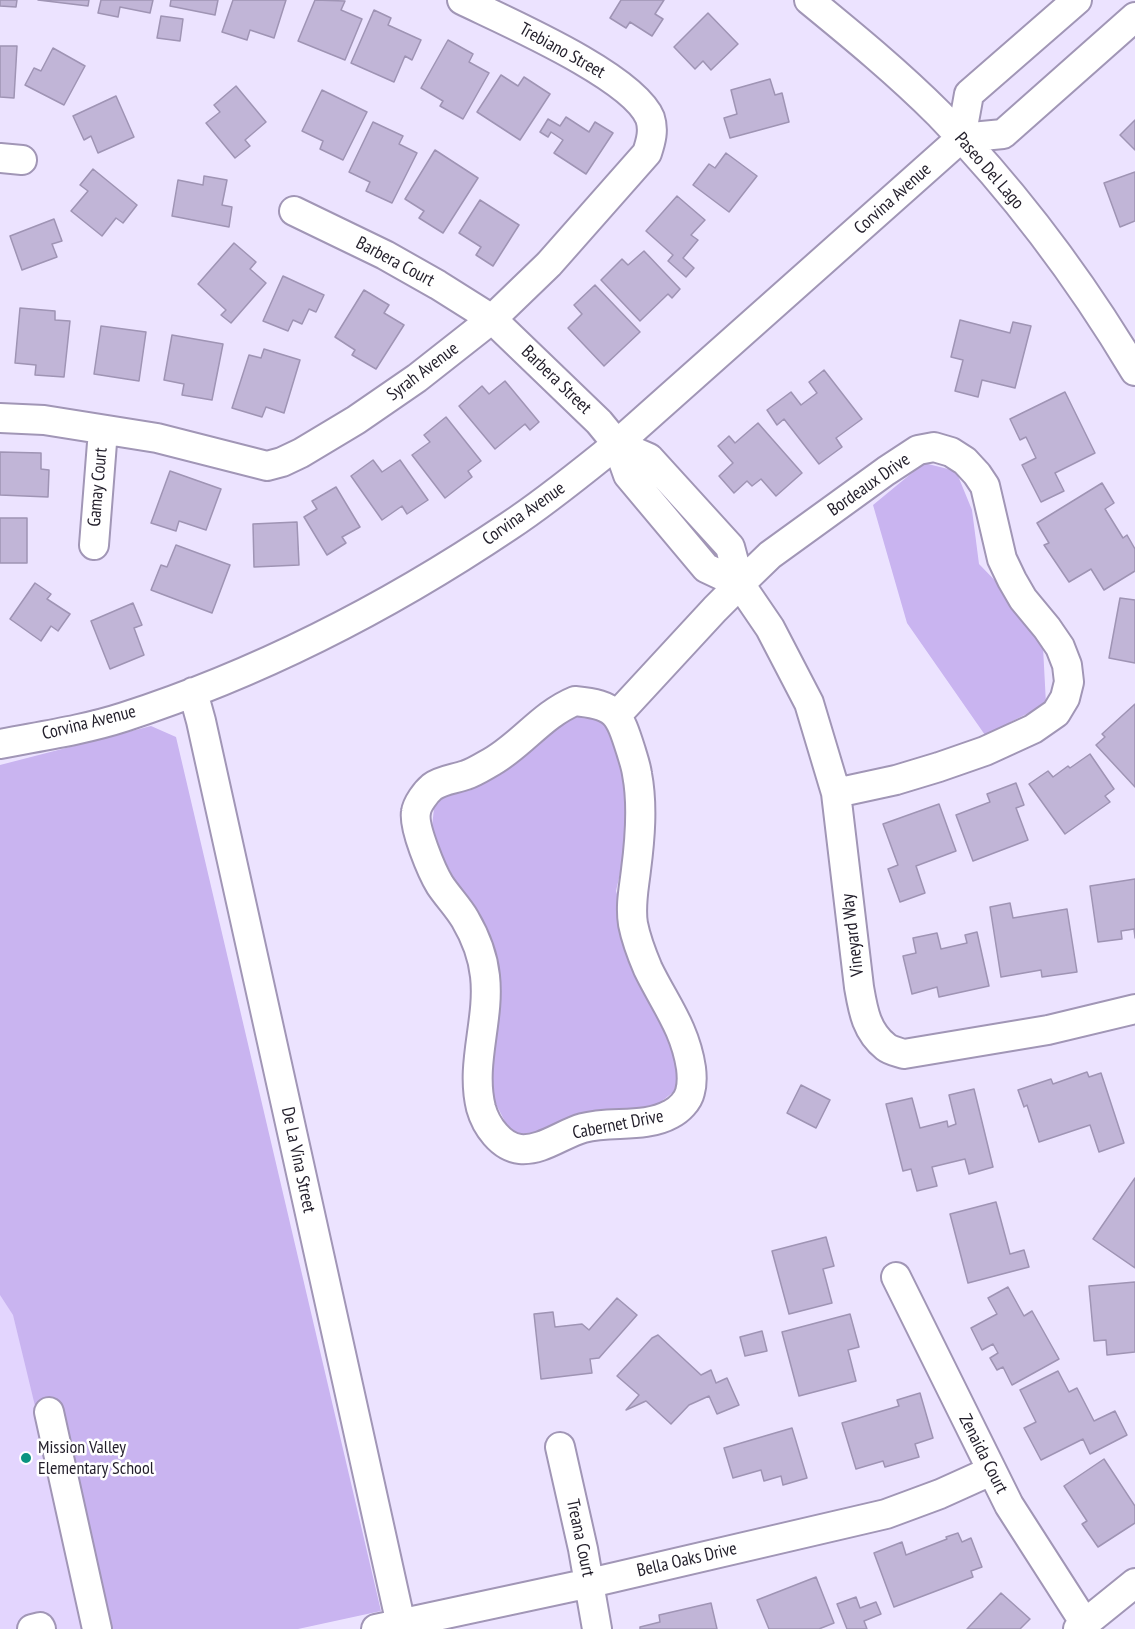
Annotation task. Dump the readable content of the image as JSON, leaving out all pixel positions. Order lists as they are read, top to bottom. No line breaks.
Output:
{"streets":{"street":["Trebiano Street","Paseo Del Lago","Corvina Avenue","Barbera Court","Syrah Avenue","Barbera Street","Bordeaux Drive","Gamay Court","Vineyard Way","Cabernet Drive","De La Vina Street","Zenaida Court","Treana Court","Bella Oaks Drive"]},"crossings":[["Trebiano Street","Syrah Avenue"],["Paseo Del Lago","Corvina Avenue"],["Corvina Avenue","Barbera Street"],["Corvina Avenue","De La Vina Street"],["Barbera Court","Syrah Avenue"],["Barbera Court","Barbera Street"],["Syrah Avenue","Barbera Street"],["Syrah Avenue","Gamay Court"],["Bordeaux Drive","Vineyard Way"],["Bordeaux Drive","Cabernet Drive"],["De La Vina Street","Bella Oaks Drive"],["Zenaida Court","Bella Oaks Drive"],["Treana Court","Bella Oaks Drive"]],"places":["Mission Valley Elementary School"]}
